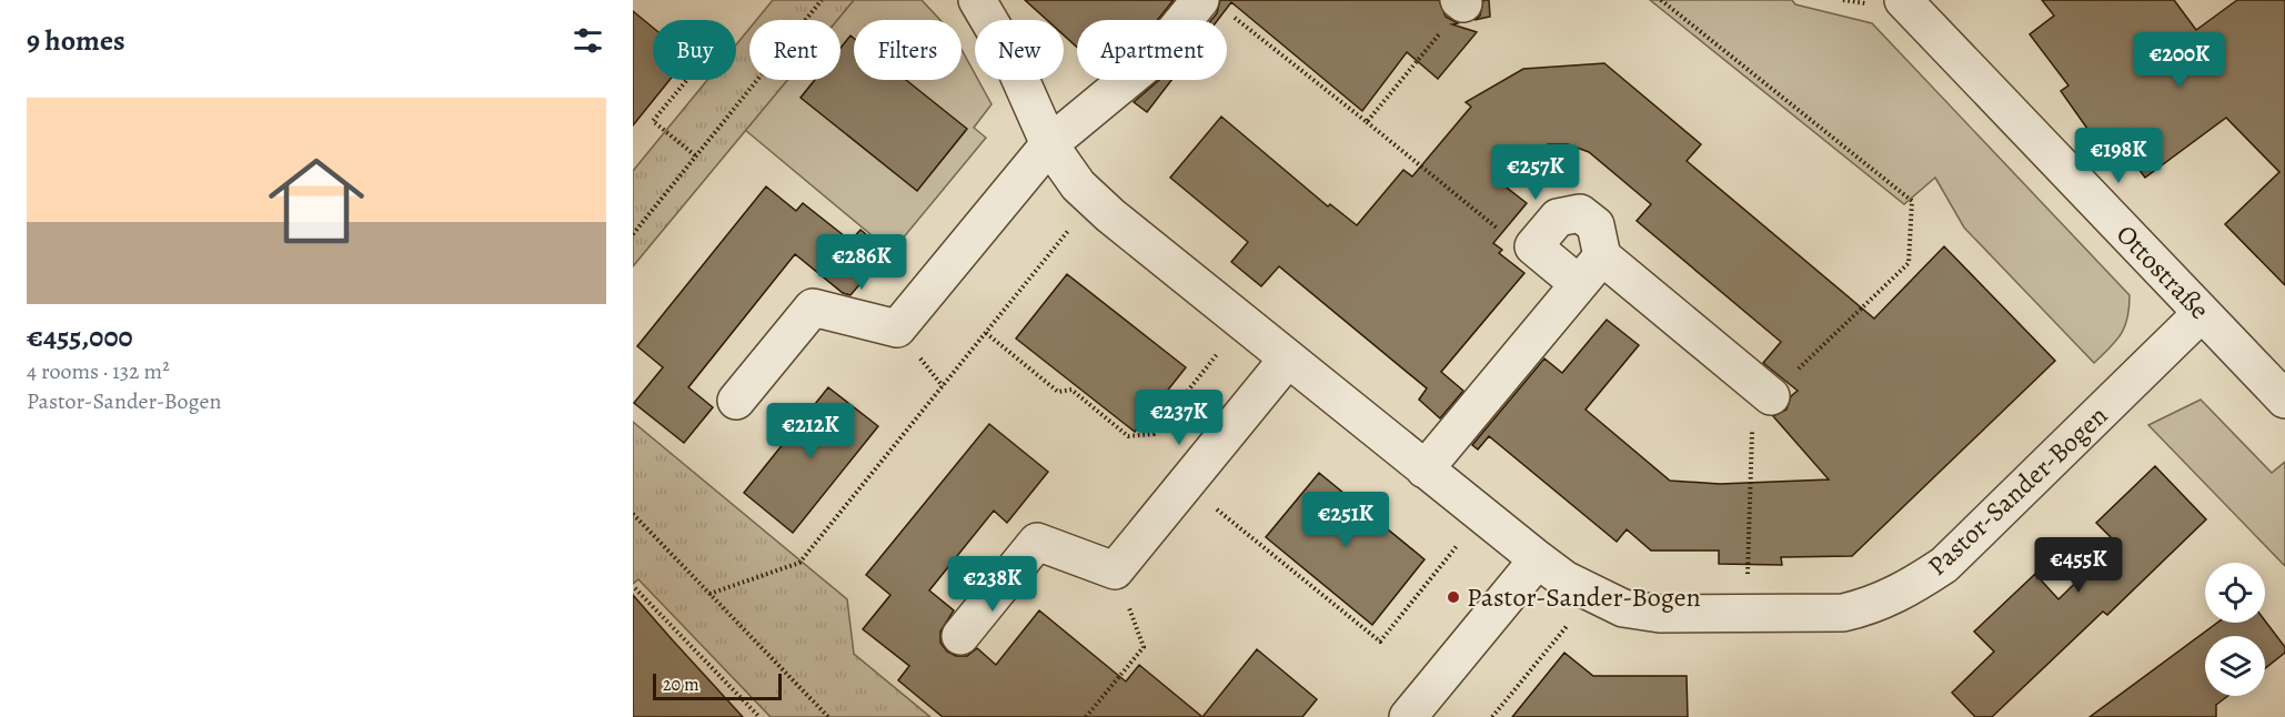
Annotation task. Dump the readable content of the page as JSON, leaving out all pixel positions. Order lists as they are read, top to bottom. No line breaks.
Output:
{"streets":{"street":["Ottostraße","Pastor-Sander-Bogen"]},"crossings":[["Ottostraße","Pastor-Sander-Bogen"]],"places":["Pastor-Sander-Bogen"],"scale_bar":"20 m","page":{"heading":"9 homes","chip":["Buy","Rent","Filters","New","Apartment"],"price":["€200K","€198K","€257K","€286K","€237K","€212K","€251K","€455K","€238K"],"list":[{"name":"€455,000","note":"4 rooms · 132 m² · Pastor-Sander-Bogen"}],"scale":"20 m"}}
